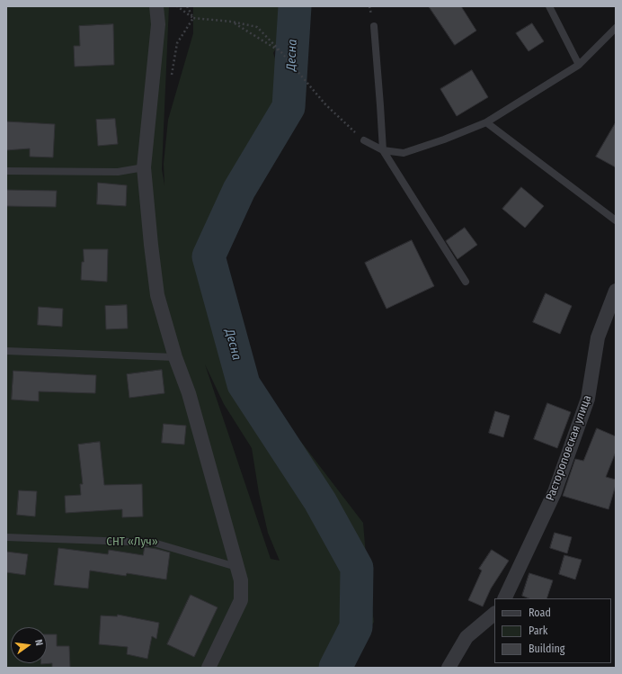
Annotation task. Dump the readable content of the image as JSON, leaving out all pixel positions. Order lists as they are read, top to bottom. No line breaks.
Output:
{"streets":{"street":["Растороповская улица"]},"water":["Десна"],"parks":["СНТ «Луч»"],"legend":["Road","Park","Building"],"north":"right"}
